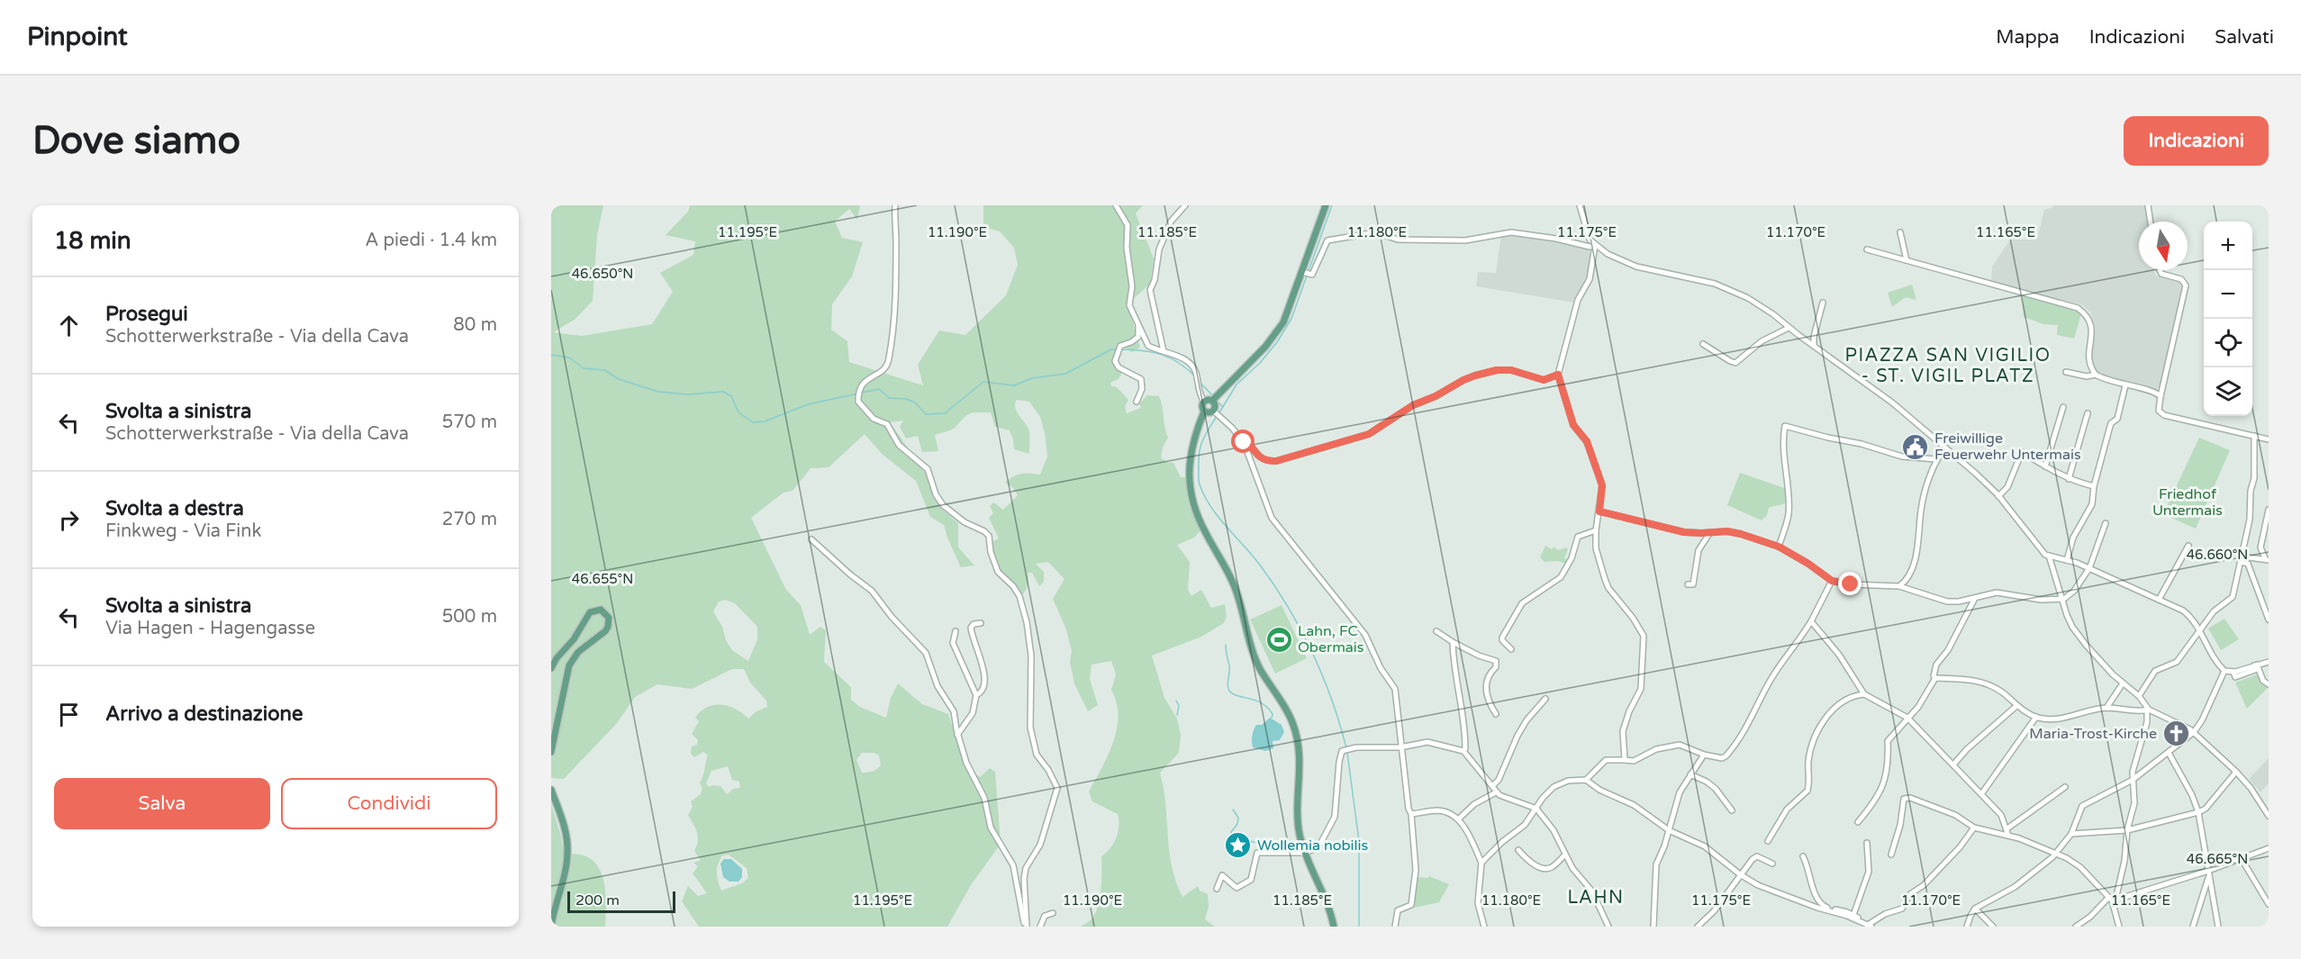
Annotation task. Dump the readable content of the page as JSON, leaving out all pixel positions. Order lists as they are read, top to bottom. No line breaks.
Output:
{"districts":["PIAZZA SAN VIGILIO - ST. VIGIL PLATZ","LAHN"],"parks":["Friedhof Untermais"],"places":{"public building":["Freiwillige Feuerwehr Untermais"],"sports":["Lahn, FC Obermais"],"church":["Maria-Trost-Kirche"],"place":["Wollemia nobilis"]},"scale_bar":"200 m","north":"bottom","page":{"header":"Pinpoint","nav":["Mappa","Indicazioni","Salvati"],"buttons":["Indicazioni",["Salva","Condividi"]],"title":"Dove siamo","heading":["18 min","A piedi · 1.4 km"],"map_buttons":["+","−"],"list":[["Prosegui","Schotterwerkstraße - Via della Cava","80 m"],["Svolta a sinistra","Schotterwerkstraße - Via della Cava","570 m"],["Svolta a destra","Finkweg - Via Fink","270 m"],["Svolta a sinistra","Via Hagen - Hagengasse","500 m"],"Arrivo a destinazione"],"scale":"200 m"},"coordinates":["11.195°E","11.190°E","11.185°E","11.180°E","11.175°E","11.170°E","11.165°E","46.650°N","46.660°N","46.655°N","46.665°N"]}
